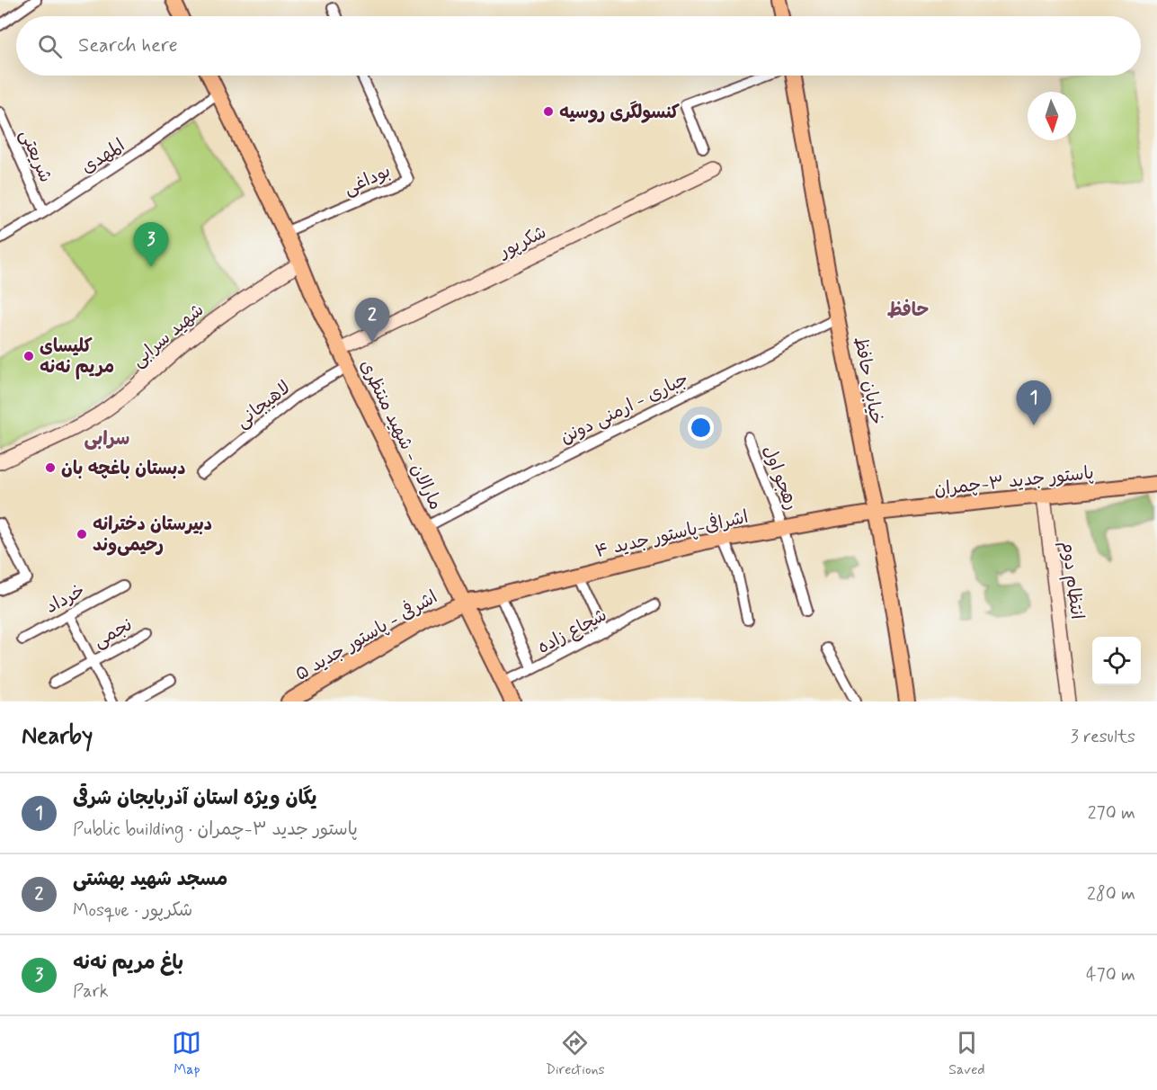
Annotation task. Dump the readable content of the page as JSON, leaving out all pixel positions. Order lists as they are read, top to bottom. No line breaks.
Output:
{"streets":{"main road":["خیابان حافظ","مارالان - شهید منتظری","پاستور جدید ۳-چمران","اشرافی-پاستور جدید ۴","اشرفی - پاستور جدید ۵"],"street":["شریعتی","المهدی","بوداغی","شکرپور","شهید سرابی","لاهیجانی","جباری - ارمنی دونن","رهجو اول","انتظام دوم","خرداد","شجاع زاده","نجمی"]},"crossings":[["شریعتی","المهدی"],["المهدی","مارالان - شهید منتظری"],["بوداغی","مارالان - شهید منتظری"],["شهید سرابی","مارالان - شهید منتظری"],["خیابان حافظ","جباری - ارمنی دونن"],["خیابان حافظ","پاستور جدید ۳-چمران"],["خیابان حافظ","اشرافی-پاستور جدید ۴"],["لاهیجانی","مارالان - شهید منتظری"],["جباری - ارمنی دونن","مارالان - شهید منتظری"],["مارالان - شهید منتظری","اشرافی-پاستور جدید ۴"],["مارالان - شهید منتظری","شجاع زاده"],["مارالان - شهید منتظری","اشرفی - پاستور جدید ۵"],["رهجو اول","اشرافی-پاستور جدید ۴"],["پاستور جدید ۳-چمران","اشرافی-پاستور جدید ۴"],["پاستور جدید ۳-چمران","انتظام دوم"],["اشرافی-پاستور جدید ۴","اشرفی - پاستور جدید ۵"]],"districts":["حافظ","سرابی"],"places":["کنسولگری روسیه","کلیسای مریم نه‌نه","دبستان باغچه بان","دبیرستان دخترانه رحیمی‌وند"],"north":"bottom","page":{"search":"Search here","pins":["3","2","1"],"heading":["Nearby","3 results"],"list":[{"mark":"1","name":"یگان ویژه استان آذربایجان شرقی","note":"Public building · پاستور جدید ۳-چمران","value":"270 m"},{"mark":"2","name":"مسجد شهید بهشتی","note":"Mosque · شکرپور","value":"280 m"},{"mark":"3","name":"باغ مریم نه‌نه","note":"Park","value":"470 m"}],"nav":["Map","Directions","Saved"]}}
